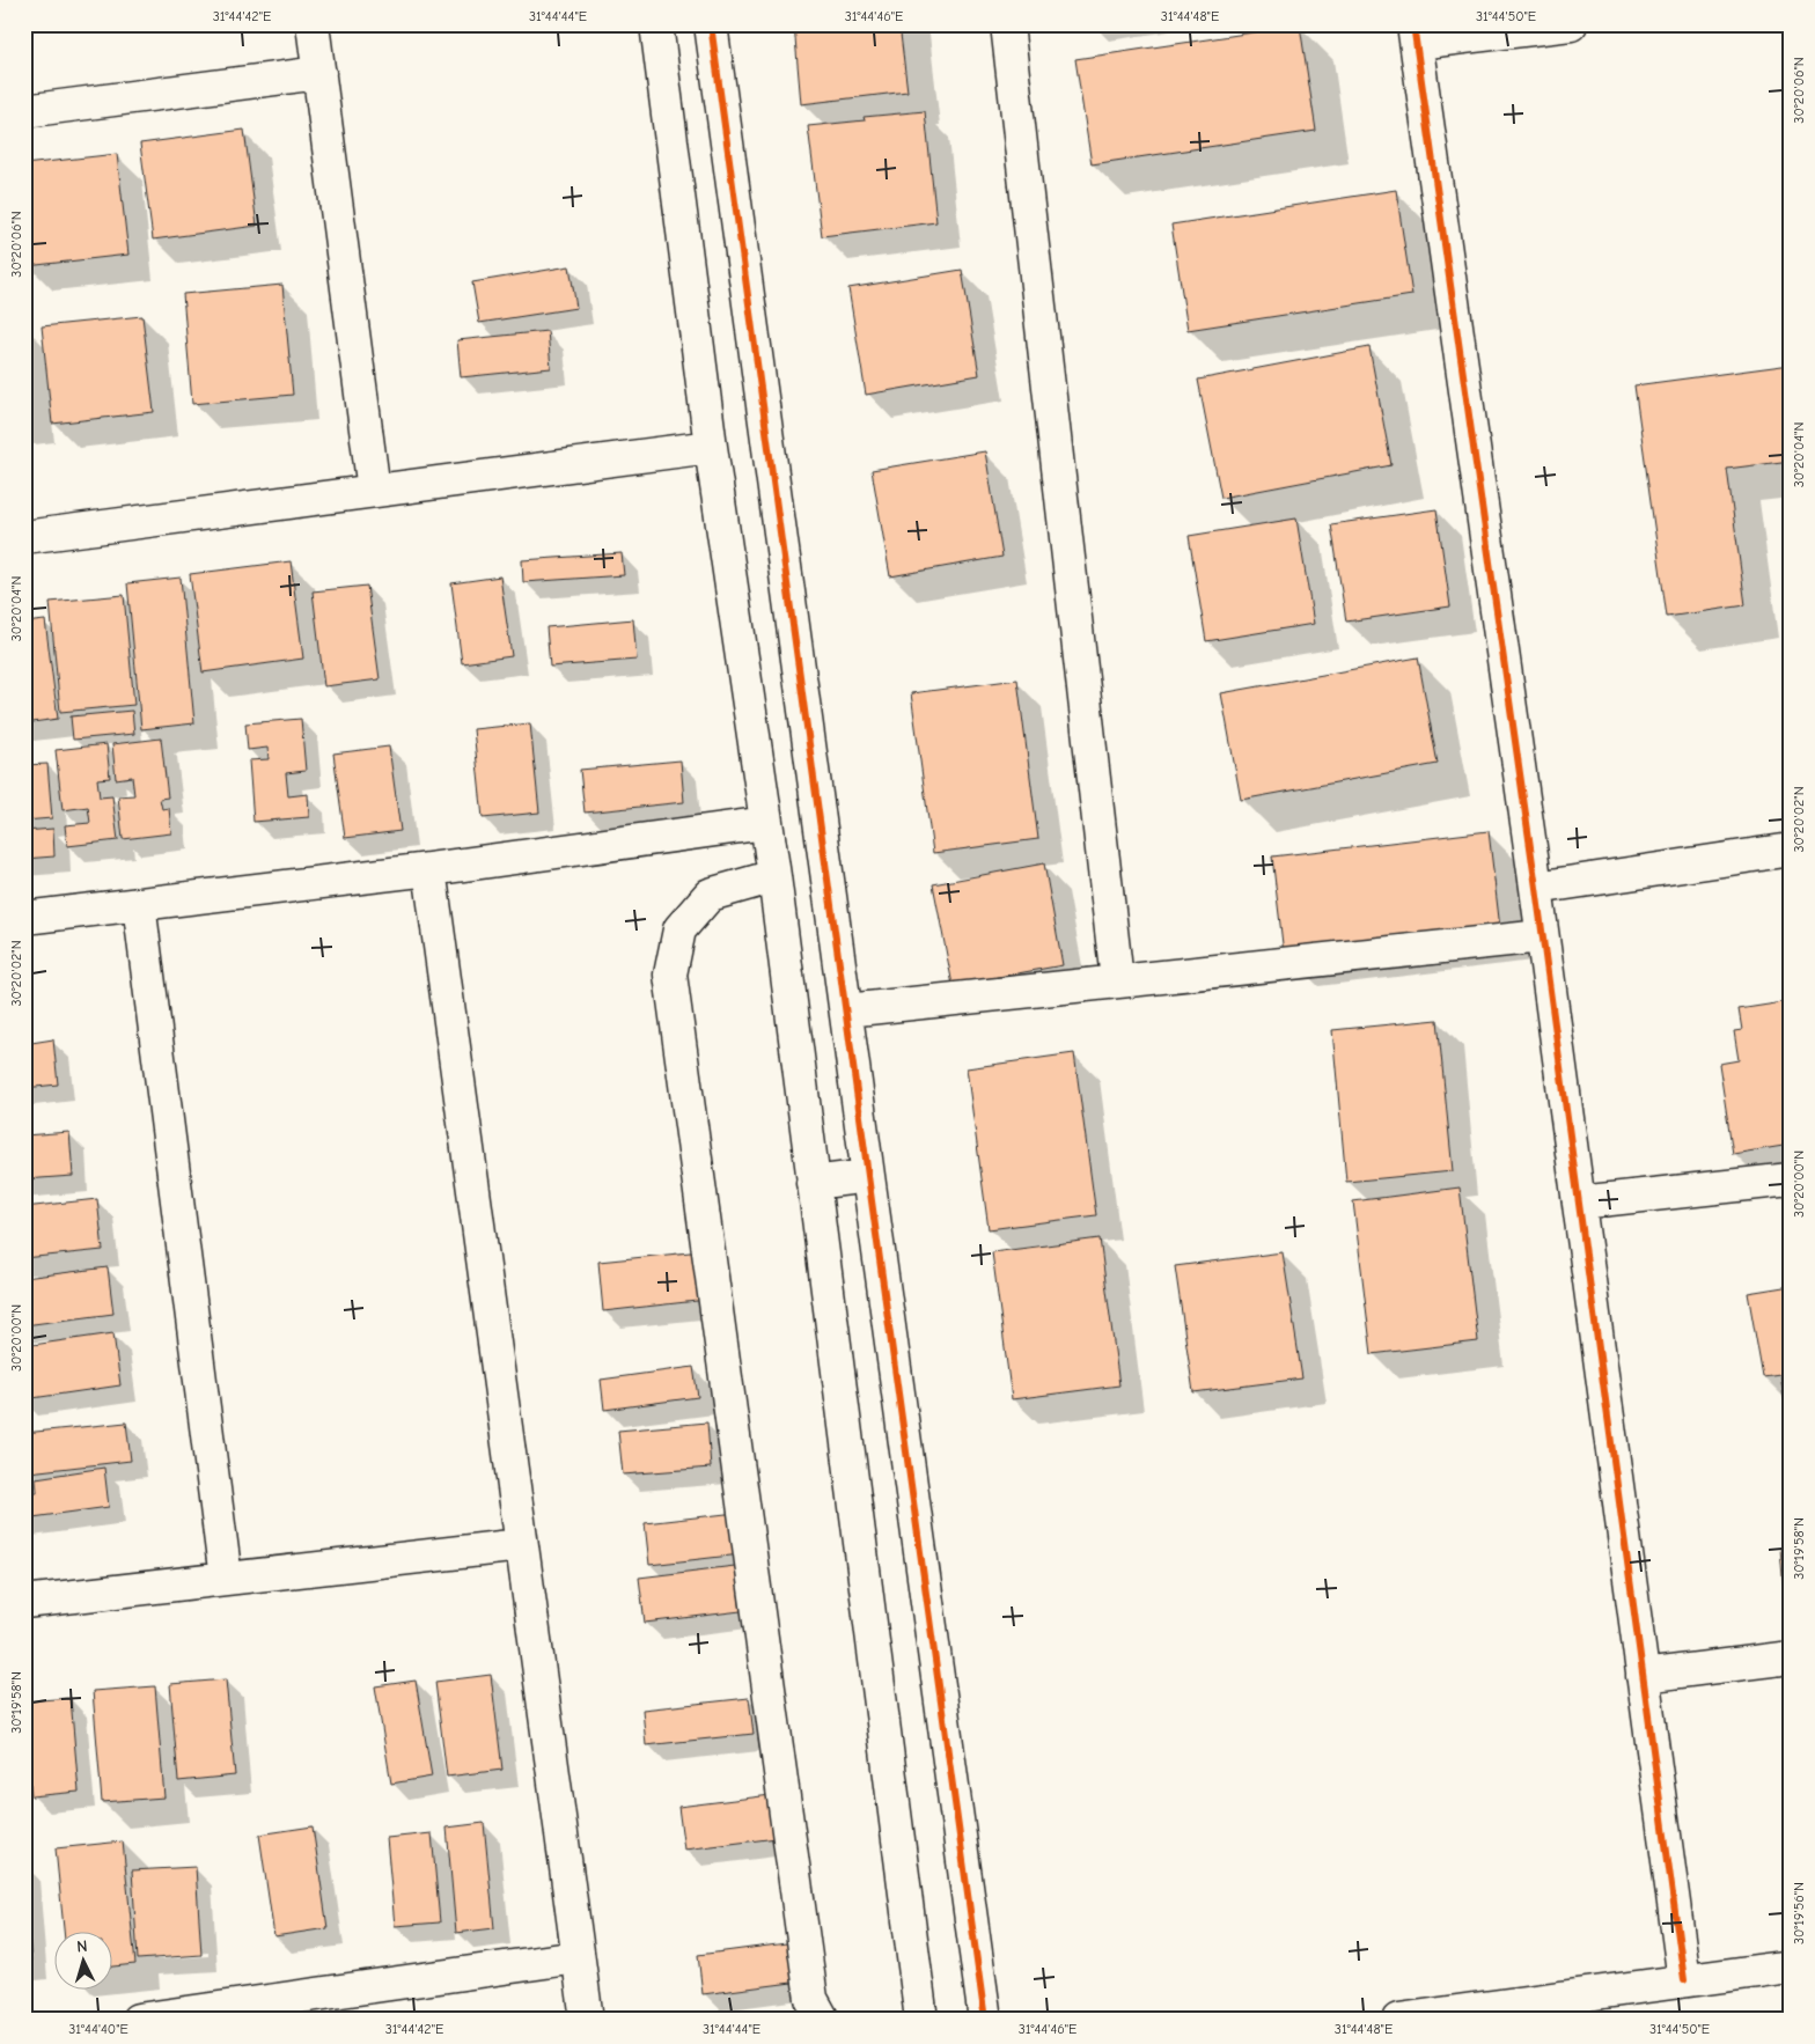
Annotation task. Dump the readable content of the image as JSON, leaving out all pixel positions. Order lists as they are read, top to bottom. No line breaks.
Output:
{"north":"top","coordinates":["31°44'42\"E","31°44'44\"E","31°44'46\"E","31°44'48\"E","31°44'50\"E","30°20'06\"N","30°20'04\"N","30°20'02\"N","30°20'00\"N","30°19'58\"N","30°19'56\"N","31°44'40\"E"]}
